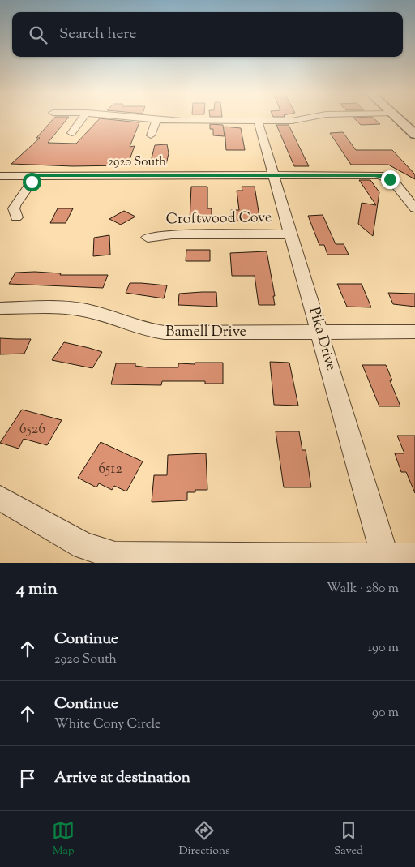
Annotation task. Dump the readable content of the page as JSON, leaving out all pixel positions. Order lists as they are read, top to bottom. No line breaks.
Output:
{"streets":{"street":["2920 South","Croftwood Cove","Bamell Drive","Pika Drive"]},"crossings":[["2920 South","Pika Drive"],["Croftwood Cove","Pika Drive"],["Bamell Drive","Pika Drive"]],"house_numbers":["6526","6512"],"page":{"search":"Search here","heading":["4 min","Walk · 280 m"],"list":[["Continue","2920 South","190 m"],["Continue","White Cony Circle","90 m"],"Arrive at destination"],"nav":["Map","Directions","Saved"]}}
